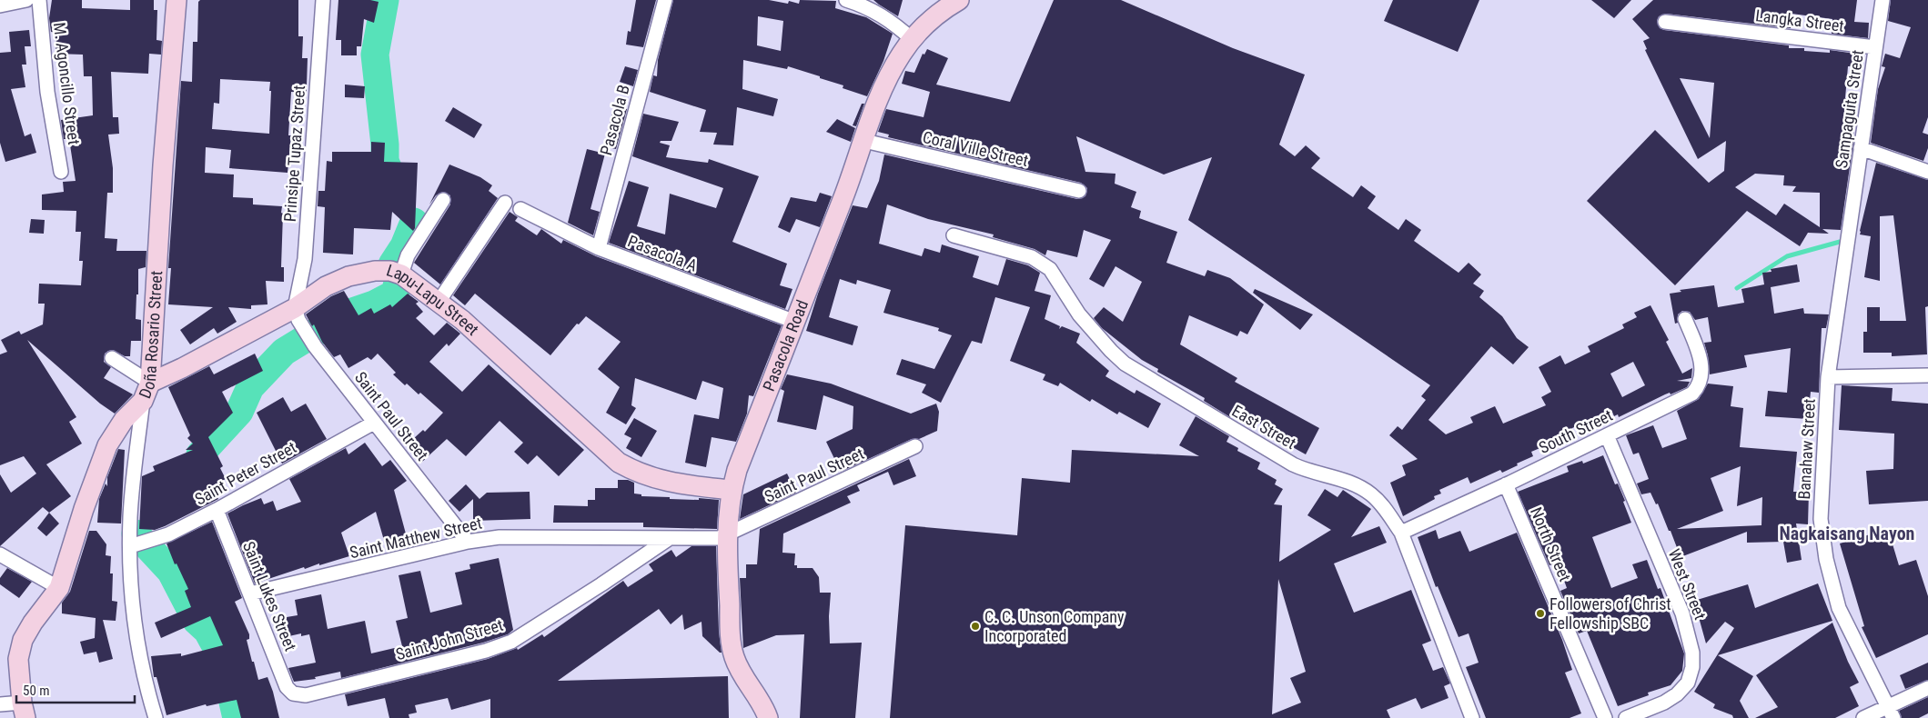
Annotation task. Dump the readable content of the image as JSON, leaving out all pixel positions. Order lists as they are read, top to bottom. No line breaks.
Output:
{"streets":{"street":["Langka Street","M. Agoncillo Street","Sampaguita Street","Pasacola B","Coral Ville Street","Prinsipe Tupaz Street","Pasacola A","Lapu-Lapu Street","Doña Rosario Street","Pasacola Road","Saint Paul Street","East Street","South Street","Banahaw Street","Saint Peter Street","Saint Matthew Street","North Street","West Street","Saint Lukes Street","Saint John Street"]},"crossings":[["Langka Street","Sampaguita Street"],["Sampaguita Street","Banahaw Street"],["Pasacola B","Pasacola A"],["Coral Ville Street","Pasacola Road"],["Prinsipe Tupaz Street","Lapu-Lapu Street"],["Prinsipe Tupaz Street","Saint Paul Street"],["Pasacola A","Pasacola Road"],["Lapu-Lapu Street","Doña Rosario Street"],["Lapu-Lapu Street","Pasacola Road"],["Lapu-Lapu Street","Saint Paul Street"],["Pasacola Road","Saint Paul Street"],["Pasacola Road","Saint Matthew Street"],["Saint Paul Street","Saint Peter Street"],["Saint Paul Street","Saint Matthew Street"],["East Street","South Street"],["South Street","North Street"],["South Street","West Street"],["Saint Peter Street","Saint Lukes Street"],["Saint Matthew Street","Saint Lukes Street"],["Saint Matthew Street","Saint John Street"],["Saint Lukes Street","Saint John Street"]],"districts":["Nagkaisang Nayon"],"places":["Followers of Christ Fellowship SBC","C. C. Unson Company Incorporated"],"scale_bar":"50 m"}
